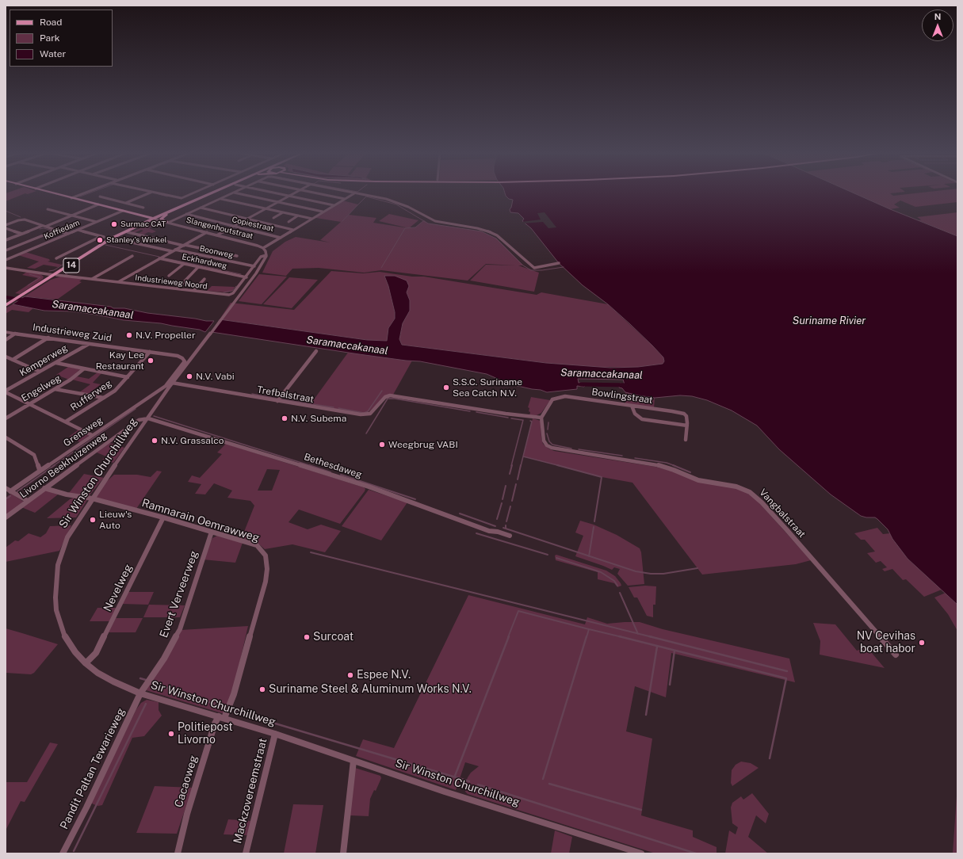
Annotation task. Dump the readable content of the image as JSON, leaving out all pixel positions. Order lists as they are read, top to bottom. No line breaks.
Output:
{"streets":{"main road":["Slangenhoutstraat","14"],"street":["Copiestraat","Koffiedam","Boonweg","Eckhardweg","Industrieweg Noord","Industrieweg Zuid","Kemperweg","Engelweg","Trefbalstraat","Rufferweg","Bowlingstraat","Grensweg","Livorno Beekhuizenweg","Bethesdaweg","Sir Winston Churchillweg","Vangbalstraat","Ramnarain Oemrawweg","Nevelweg","Evert Verveerweg","Pandit Paltan Tewarieweg","Cacaoweg","Mackzovereemstraat"]},"crossings":[["Slangenhoutstraat","Koffiedam"],["Slangenhoutstraat","14"],["Boonweg","Industrieweg Noord"],["Eckhardweg","Industrieweg Noord"],["14","Industrieweg Noord"],["Industrieweg Zuid","Kemperweg"],["Industrieweg Zuid","Trefbalstraat"],["Industrieweg Zuid","Rufferweg"],["Industrieweg Zuid","Grensweg"],["Industrieweg Zuid","Sir Winston Churchillweg"],["Trefbalstraat","Bowlingstraat"],["Trefbalstraat","Grensweg"],["Trefbalstraat","Sir Winston Churchillweg"],["Trefbalstraat","Vangbalstraat"],["Bowlingstraat","Vangbalstraat"],["Grensweg","Sir Winston Churchillweg"],["Livorno Beekhuizenweg","Bethesdaweg"],["Livorno Beekhuizenweg","Sir Winston Churchillweg"],["Livorno Beekhuizenweg","Ramnarain Oemrawweg"],["Bethesdaweg","Sir Winston Churchillweg"],["Sir Winston Churchillweg","Ramnarain Oemrawweg"],["Sir Winston Churchillweg","Nevelweg"],["Sir Winston Churchillweg","Evert Verveerweg"],["Sir Winston Churchillweg","Pandit Paltan Tewarieweg"],["Sir Winston Churchillweg","Cacaoweg"],["Sir Winston Churchillweg","Mackzovereemstraat"],["Ramnarain Oemrawweg","Nevelweg"],["Ramnarain Oemrawweg","Evert Verveerweg"],["Ramnarain Oemrawweg","Cacaoweg"],["Evert Verveerweg","Pandit Paltan Tewarieweg"]],"water":["Saramaccakanaal","Suriname Rivier"],"places":["Surmac CAT","Stanley's Winkel","N.V. Propeller","Kay Lee Restaurant","N.V. Vabi","S.S.C. Suriname Sea Catch N.V.","N.V. Subema","N.V. Grassalco","Weegbrug VABI","Lieuw's Auto","Surcoat","NV Cevihas boat habor","Espee N.V.","Suriname Steel & Aluminum Works N.V.","Politiepost Livorno"],"legend":["Road","Park","Water"],"north":"top"}
